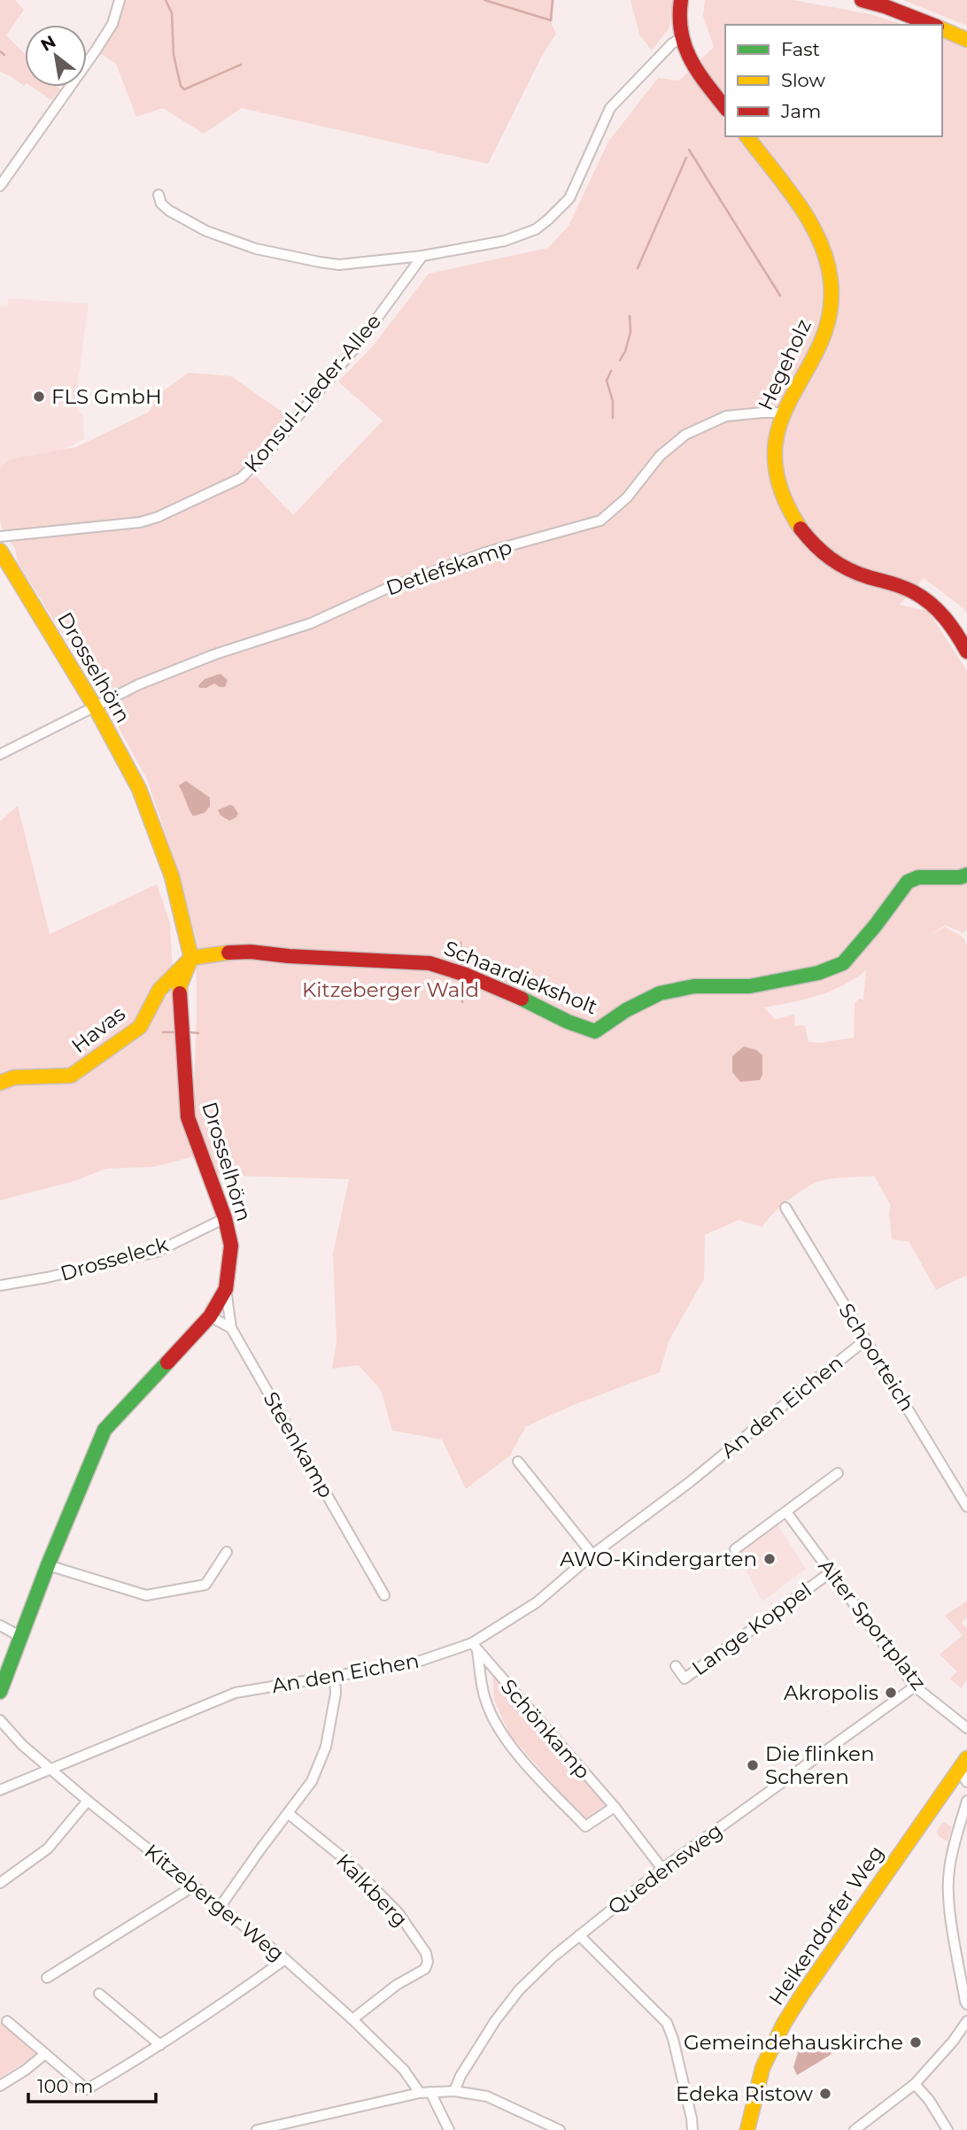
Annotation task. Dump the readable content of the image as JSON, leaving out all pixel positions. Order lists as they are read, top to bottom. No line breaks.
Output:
{"streets":{"street":["Hegeholz","Konsul-Lieder-Allee","Detlefskamp","Drosselhörn","Schaardieksholt","Havas","Drosseleck","Schoorteich","An den Eichen","Steenkamp","Alter Sportplatz","Lange Koppel","Schönkamp","Quedensweg","Kalkberg","Kitzeberger Weg","Heikendorfer Weg"]},"crossings":[["Hegeholz","Detlefskamp"],["Detlefskamp","Drosselhörn"],["Drosselhörn","Schaardieksholt"],["Drosselhörn","Havas"],["Drosselhörn","Drosseleck"],["Drosselhörn","Steenkamp"],["Schaardieksholt","Havas"],["Schoorteich","An den Eichen"],["An den Eichen","Schönkamp"],["An den Eichen","Kitzeberger Weg"],["Alter Sportplatz","Lange Koppel"],["Alter Sportplatz","Quedensweg"],["Schönkamp","Quedensweg"],["Kalkberg","Kitzeberger Weg"]],"parks":["Kitzeberger Wald"],"places":["FLS GmbH","AWO-Kindergarten","Akropolis","Die flinken Scheren","Gemeindehauskirche","Edeka Ristow"],"legend":["Fast","Slow","Jam"],"scale_bar":"100 m","north":"top left"}
